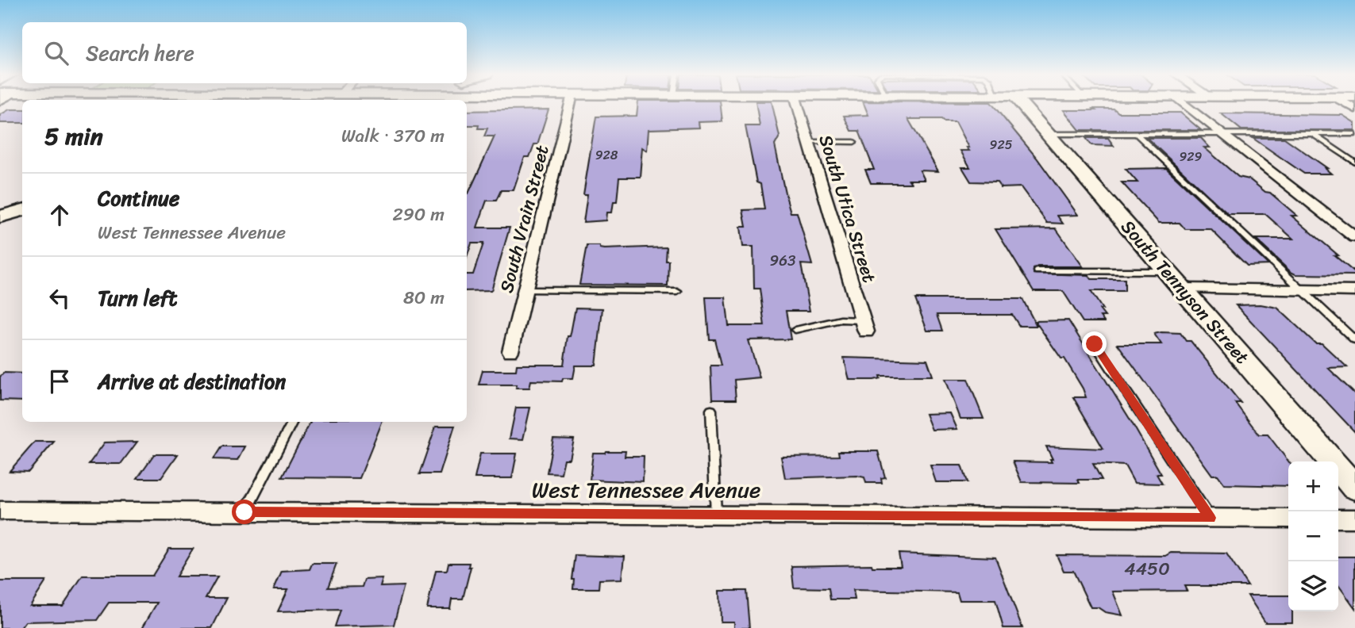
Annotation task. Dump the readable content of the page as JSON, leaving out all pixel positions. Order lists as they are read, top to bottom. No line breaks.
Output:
{"streets":{"street":["South Utica Street","South Vrain Street","South Tennyson Street","West Tennessee Avenue"]},"house_numbers":["925","928","929","963","4450"],"page":{"search":"Search here","heading":["5 min","Walk · 370 m"],"list":[["Continue","West Tennessee Avenue","290 m"],["Turn left","80 m"],"Arrive at destination"],"map_buttons":["+","−"]}}
